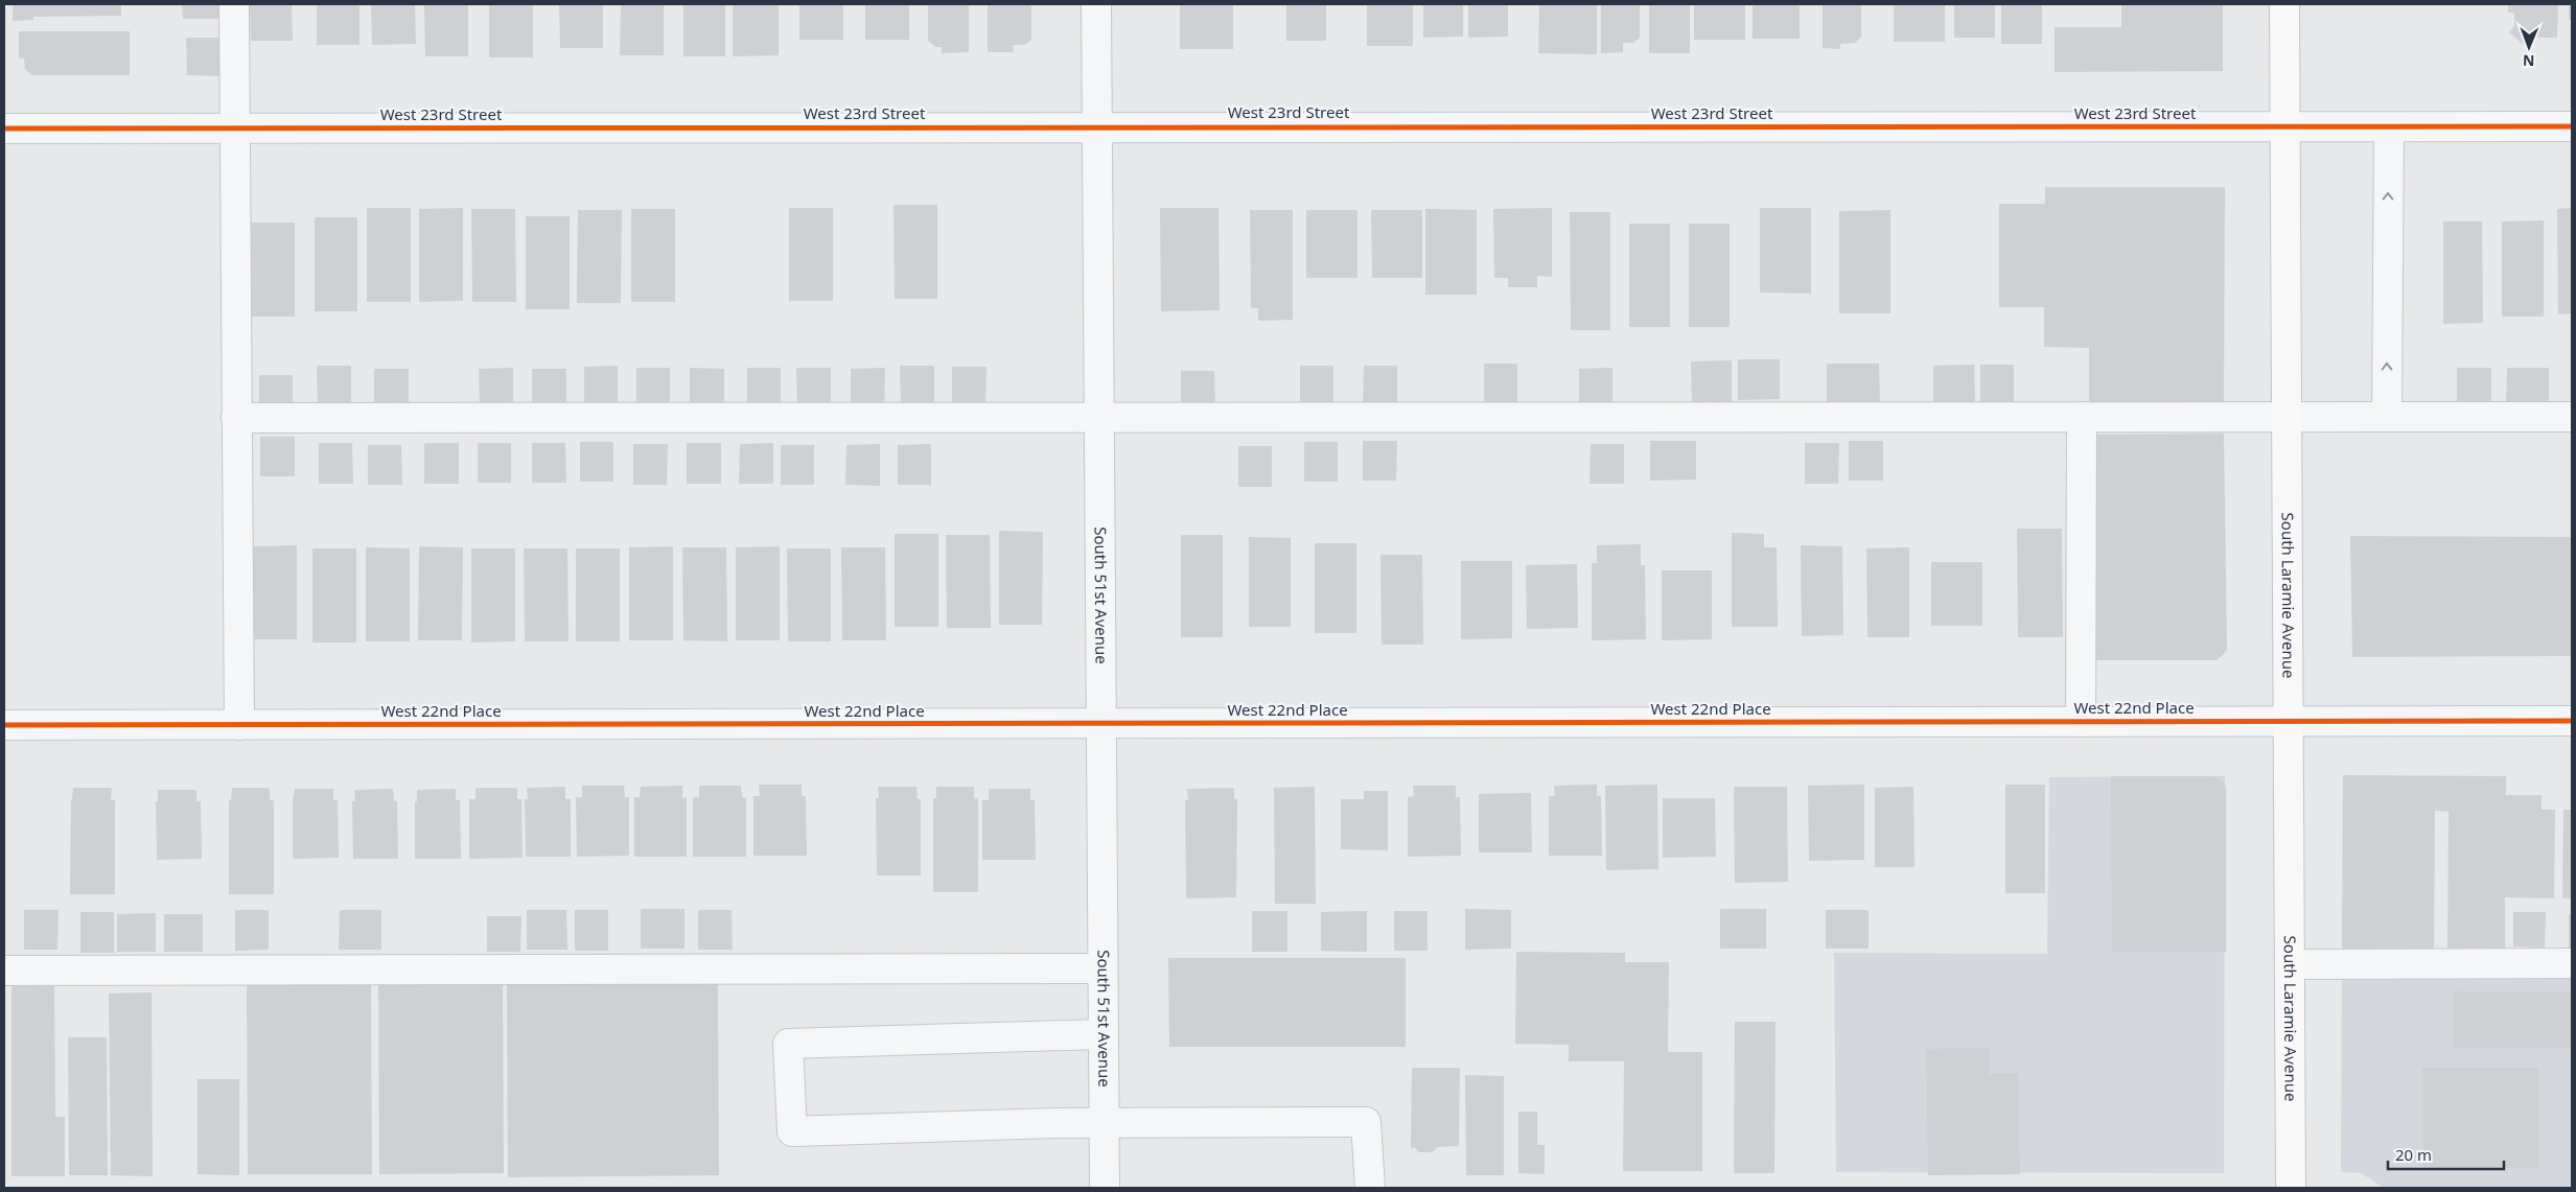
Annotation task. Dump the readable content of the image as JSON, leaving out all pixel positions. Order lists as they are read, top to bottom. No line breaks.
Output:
{"streets":{"main road":["South Laramie Avenue"],"street":["West 23rd Street","South 51st Avenue","West 22nd Place"]},"crossings":[["West 23rd Street","South 51st Avenue"],["West 23rd Street","South Laramie Avenue"],["South 51st Avenue","West 22nd Place"],["South Laramie Avenue","West 22nd Place"]],"scale_bar":"20 m","north":"bottom"}
